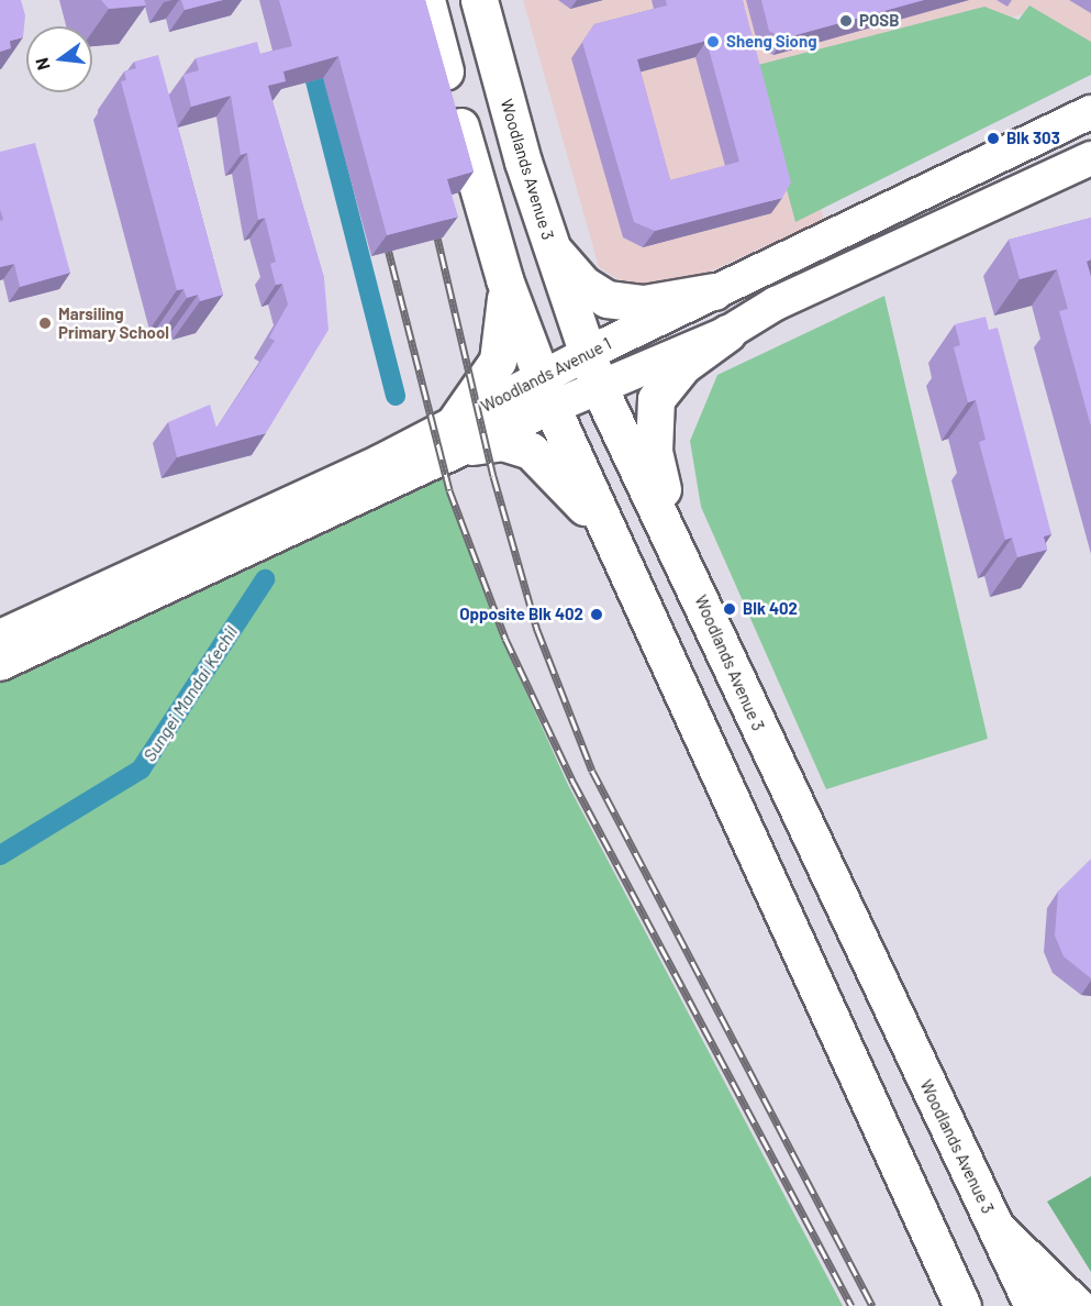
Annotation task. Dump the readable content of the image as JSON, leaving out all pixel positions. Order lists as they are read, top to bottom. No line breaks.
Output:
{"streets":{"main road":["Woodlands Avenue 3","Woodlands Avenue 1"]},"crossings":[["Woodlands Avenue 3","Woodlands Avenue 1"]],"water":["Sungei Mandai Kechil"],"places":["POSB","Sheng Siong","Blk 303","Marsiling Primary School","Blk 402","Opposite Blk 402"],"north":"left"}
